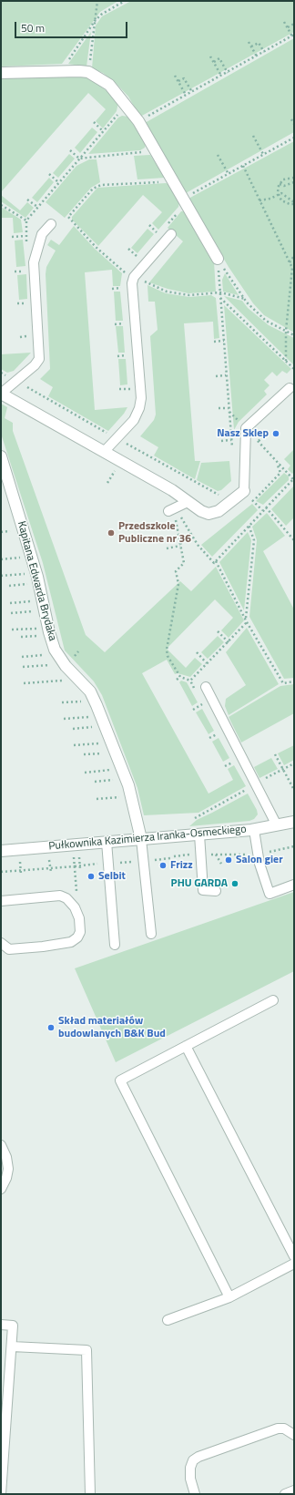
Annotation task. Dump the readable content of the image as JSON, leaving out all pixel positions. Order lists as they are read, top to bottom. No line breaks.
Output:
{"streets":{"street":["Kapitana Edwarda Brydaka","Pułkownika Kazimierza Iranka-Osmeckiego"]},"crossings":[["Kapitana Edwarda Brydaka","Pułkownika Kazimierza Iranka-Osmeckiego"]],"places":["Nasz Sklep","Przedszkole Publiczne nr 36","Salon gier","Frizz","Selbit","PHU GARDA","Skład materiałów budowlanych B&K Bud"],"scale_bar":"50 m"}
